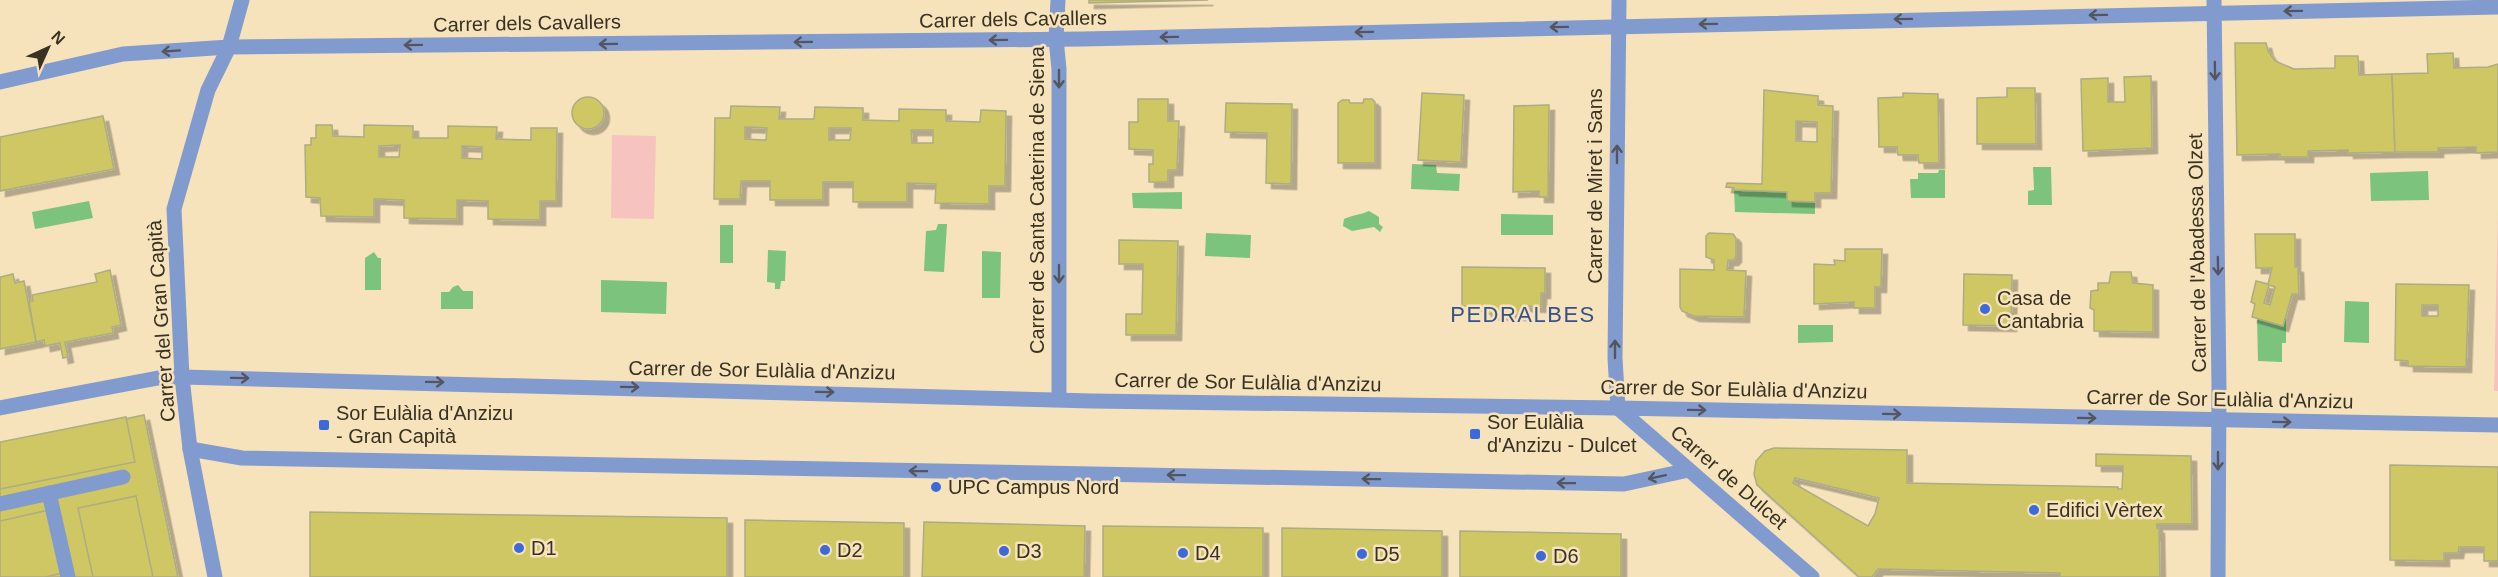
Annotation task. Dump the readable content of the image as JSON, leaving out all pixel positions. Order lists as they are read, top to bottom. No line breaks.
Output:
{"streets":{"street":["Carrer dels Cavallers","Carrer de Miret i Sans","Carrer de Santa Caterina de Siena","Carrer de l'Abadessa Olzet","Carrer del Gran Capità","Carrer de Sor Eulàlia d'Anzizu","Carrer de Dulcet"]},"crossings":[["Carrer dels Cavallers","Carrer de Miret i Sans"],["Carrer dels Cavallers","Carrer de Santa Caterina de Siena"],["Carrer dels Cavallers","Carrer de l'Abadessa Olzet"],["Carrer dels Cavallers","Carrer del Gran Capità"],["Carrer de Miret i Sans","Carrer de Sor Eulàlia d'Anzizu"],["Carrer de Miret i Sans","Carrer de Dulcet"],["Carrer de Santa Caterina de Siena","Carrer de Sor Eulàlia d'Anzizu"],["Carrer de l'Abadessa Olzet","Carrer de Sor Eulàlia d'Anzizu"],["Carrer del Gran Capità","Carrer de Sor Eulàlia d'Anzizu"],["Carrer de Sor Eulàlia d'Anzizu","Carrer de Dulcet"]],"one_way":["Carrer dels Cavallers","Carrer de Miret i Sans","Carrer de Santa Caterina de Siena","Carrer de l'Abadessa Olzet"],"districts":["PEDRALBES"],"places":{"other":["Casa de Cantabria","UPC Campus Nord","Edifici Vèrtex","D1","D2","D3","D4","D5","D6"],"transit":["Sor Eulàlia d'Anzizu - Gran Capità","Sor Eulàlia d'Anzizu - Dulcet"]},"north":"top right"}
